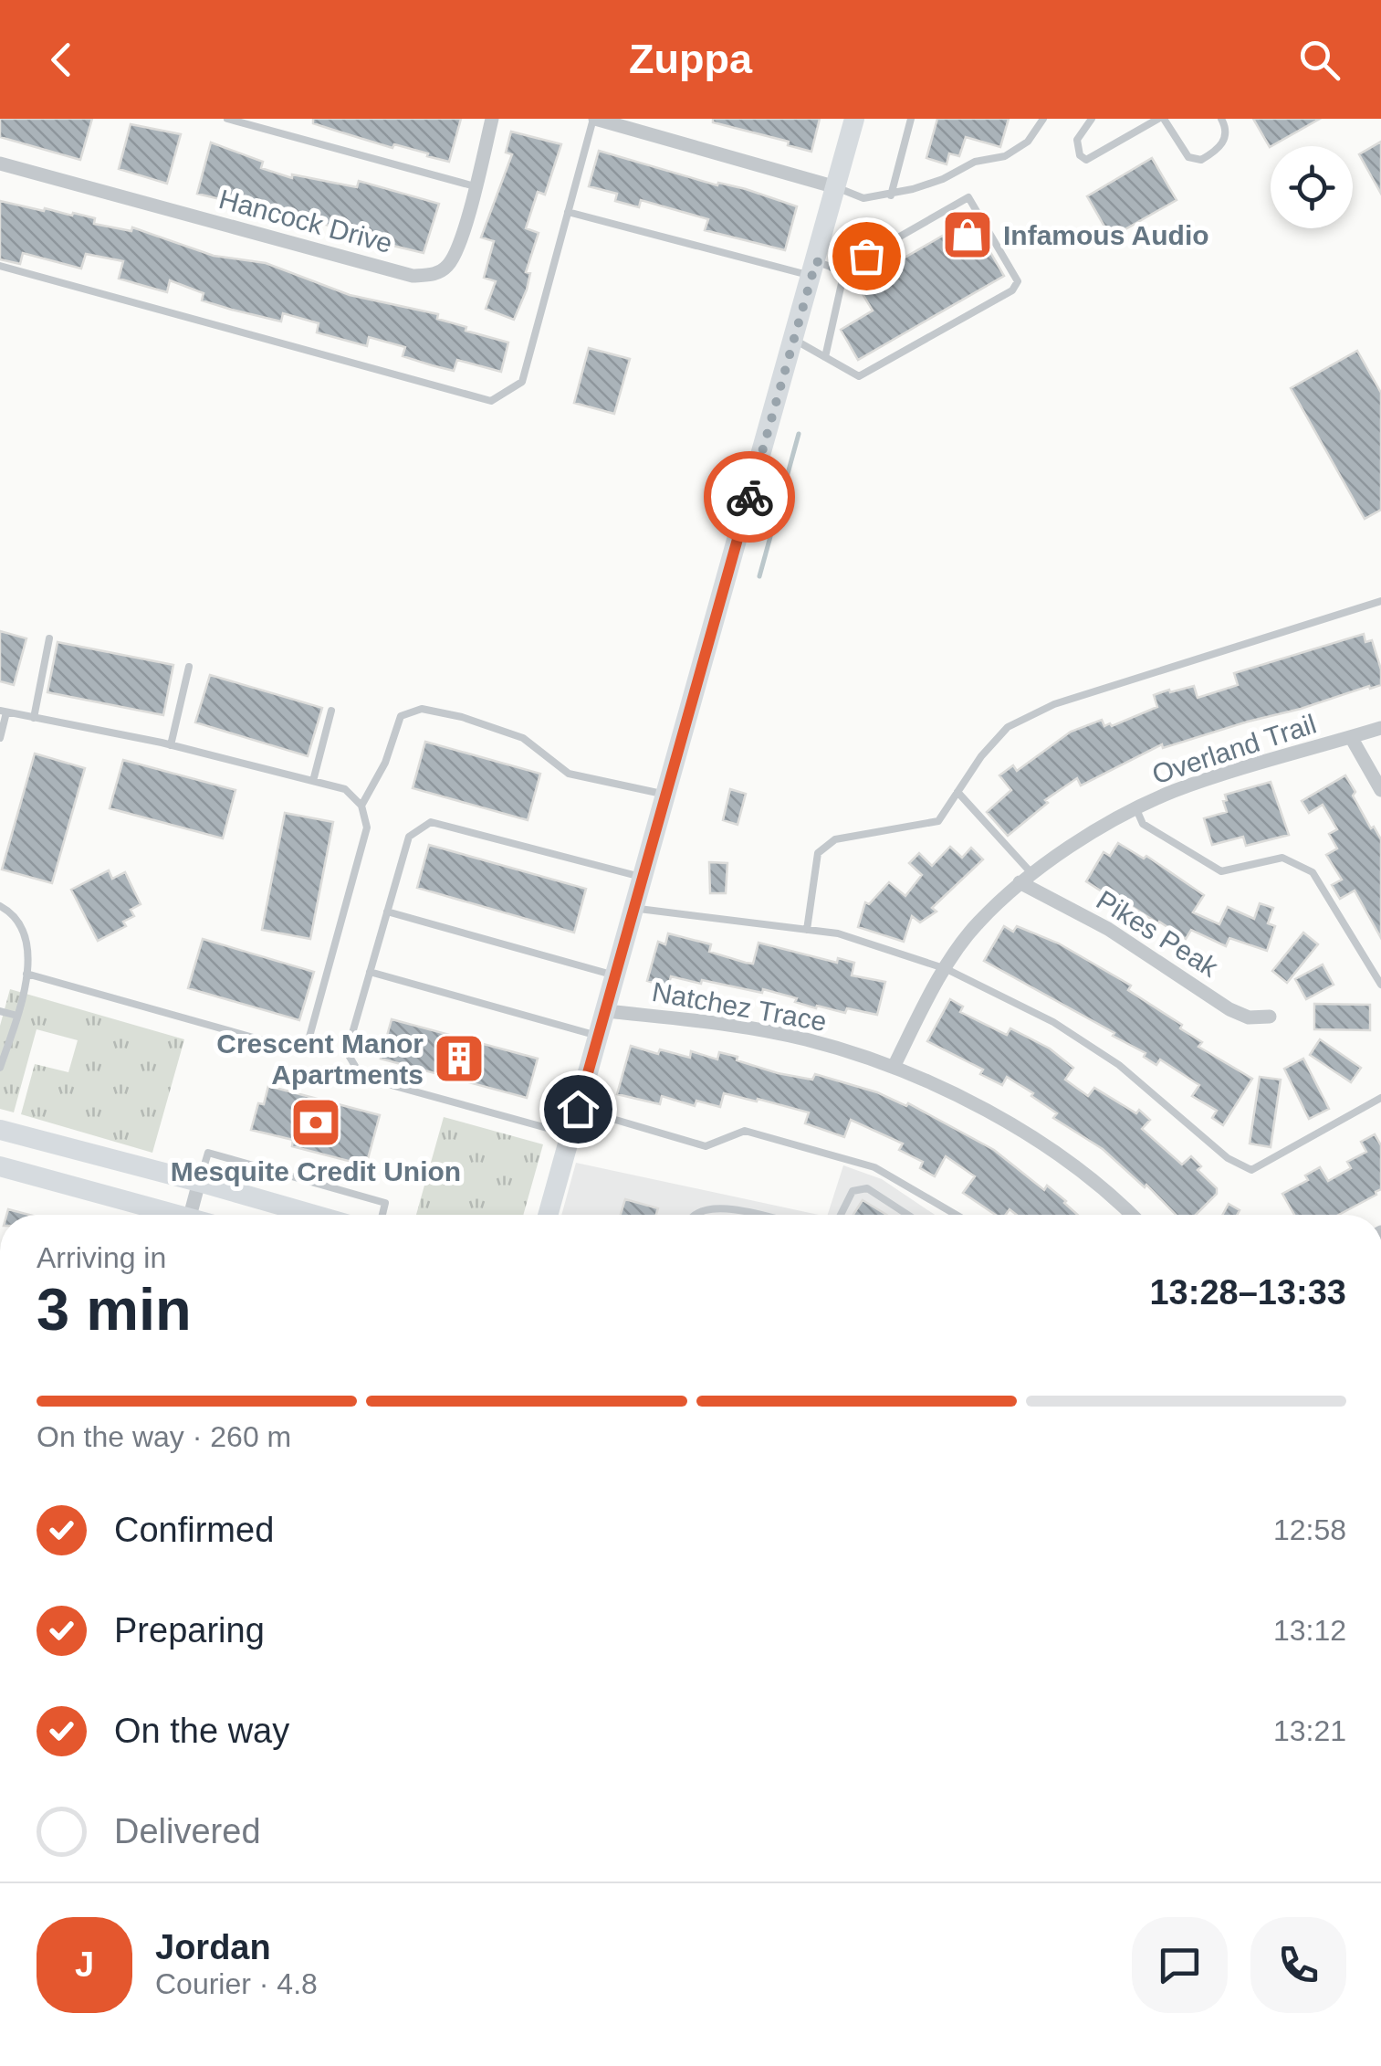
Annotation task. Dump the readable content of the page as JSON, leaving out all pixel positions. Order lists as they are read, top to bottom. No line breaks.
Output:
{"streets":{"street":["Hancock Drive","Overland Trail","Pikes Peak","Natchez Trace"]},"crossings":[["Overland Trail","Pikes Peak"],["Overland Trail","Natchez Trace"]],"places":{"shop":["Infamous Audio"],"building":["Crescent Manor Apartments"],"bank":["Mesquite Credit Union"]},"page":{"header":"Zuppa","heading":["3 min","Arriving in","13:28–13:33"],"panel":["Jordan","Courier · 4.8"],"bar":"On the way · 260 m","list":[["Confirmed","12:58"],["Preparing","13:12"],["On the way","13:21"],"Delivered"],"round":"J"}}
